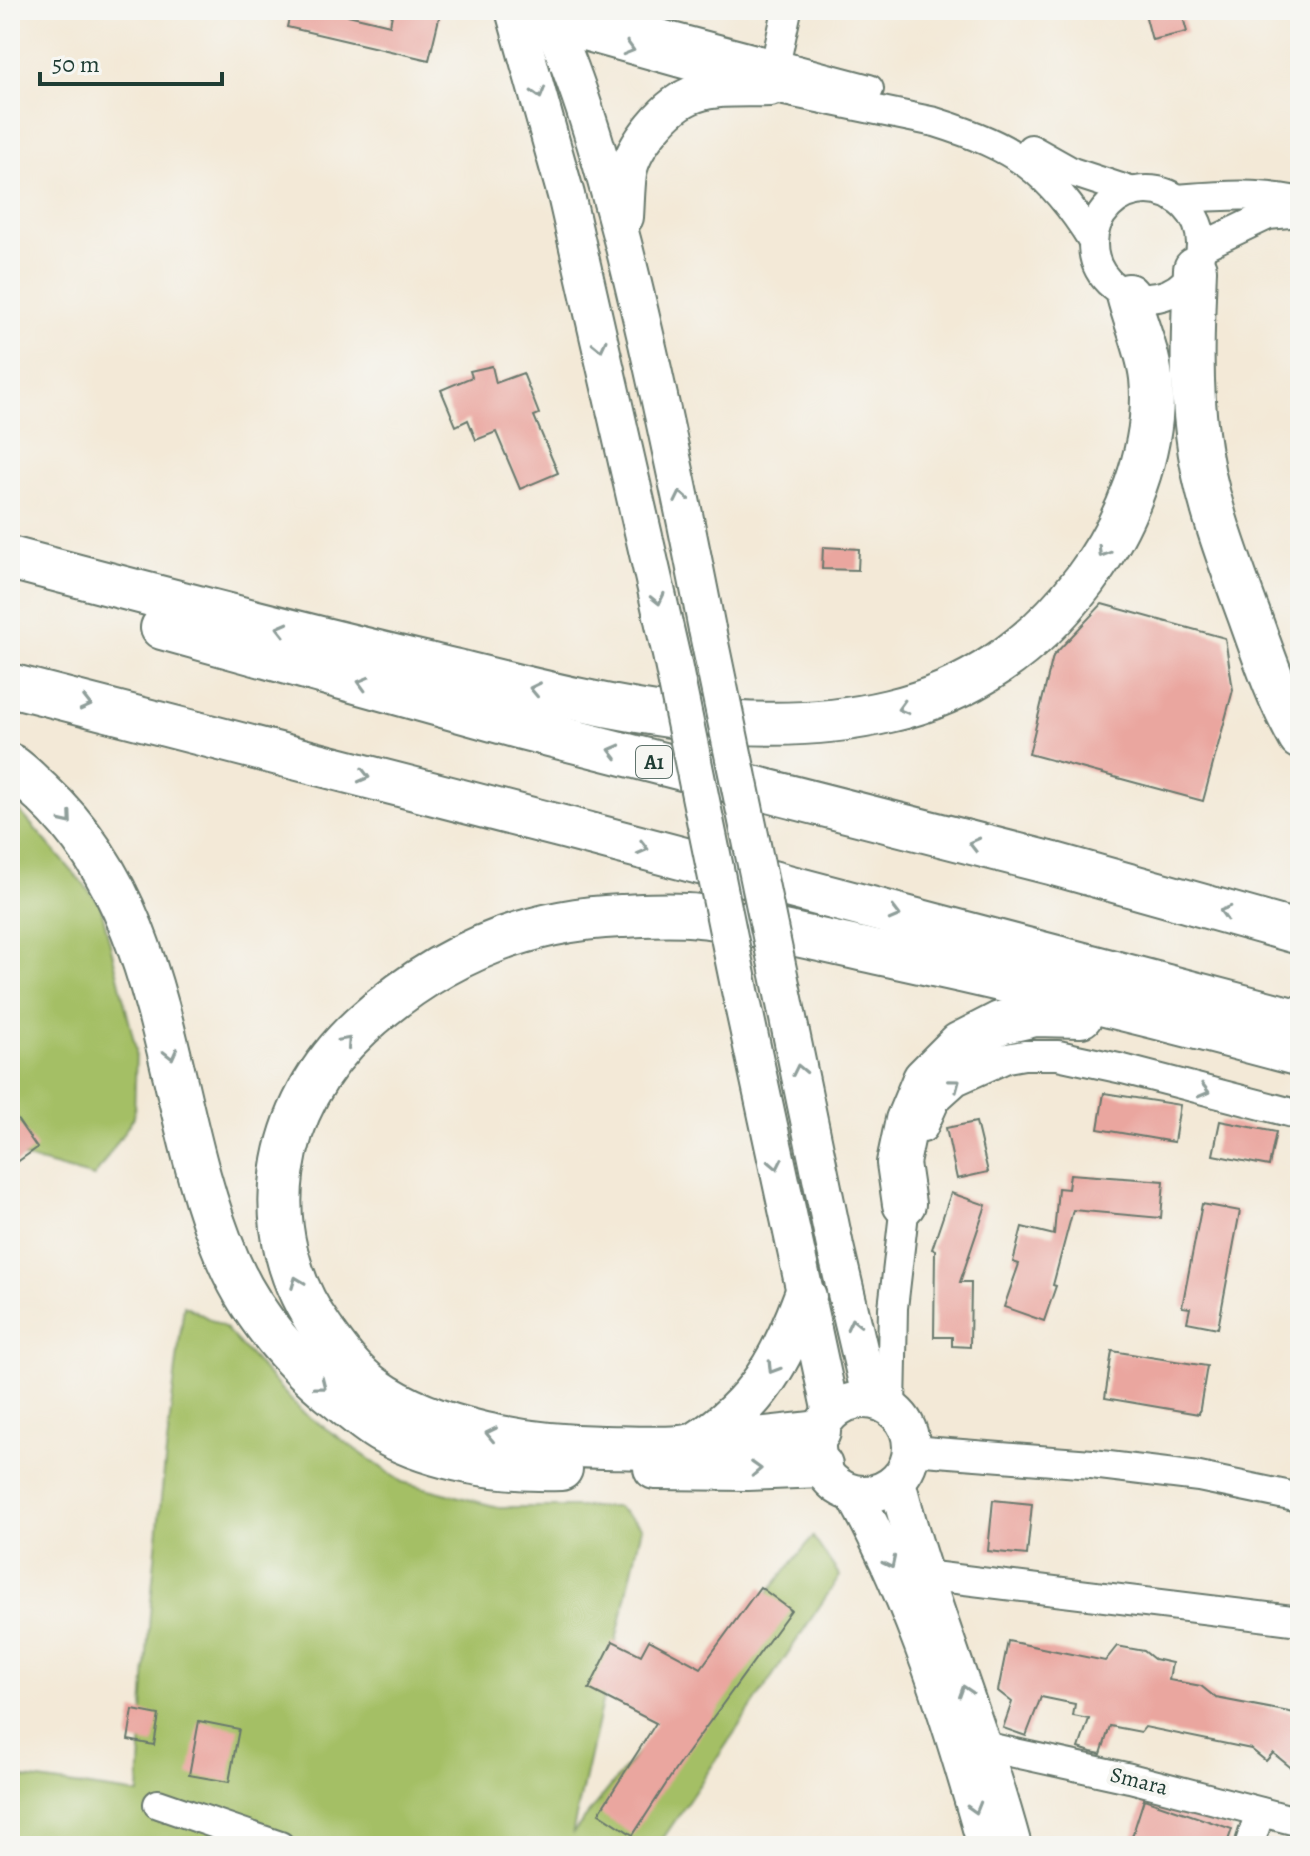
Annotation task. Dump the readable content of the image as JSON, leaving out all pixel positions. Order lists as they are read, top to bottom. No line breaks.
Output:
{"streets":{"highway":["A1"],"street":["Smara"]},"scale_bar":"50 m"}
